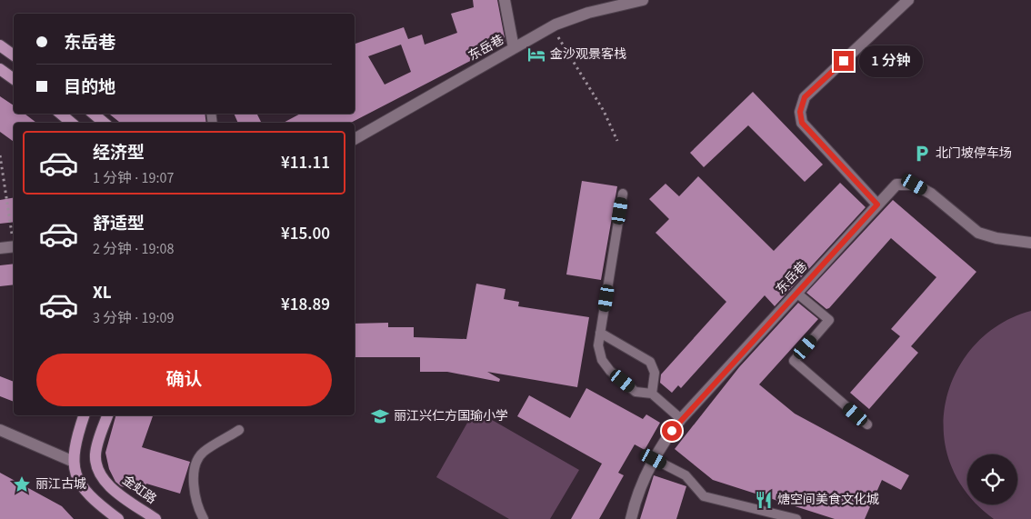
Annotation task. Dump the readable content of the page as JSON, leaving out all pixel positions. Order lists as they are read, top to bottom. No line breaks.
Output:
{"streets":{"main road":["金虹路"],"street":["东岳巷"]},"places":{"hotel":["金沙观景客栈"],"parking":["北门坡停车场"],"school or university":["丽江兴仁方国瑜小学"],"place":["丽江古城"],"restaurant":["煻空间美食文化城"]},"page":{"banner":["东岳巷","目的地"],"bubble":"1 分钟","list":[{"name":"经济型","note":"1 分钟 · 19:07","value":"¥11.11"},{"name":"舒适型","note":"2 分钟 · 19:08","value":"¥15.00"},{"name":"XL","note":"3 分钟 · 19:09","value":"¥18.89"}],"buttons":"确认"}}
